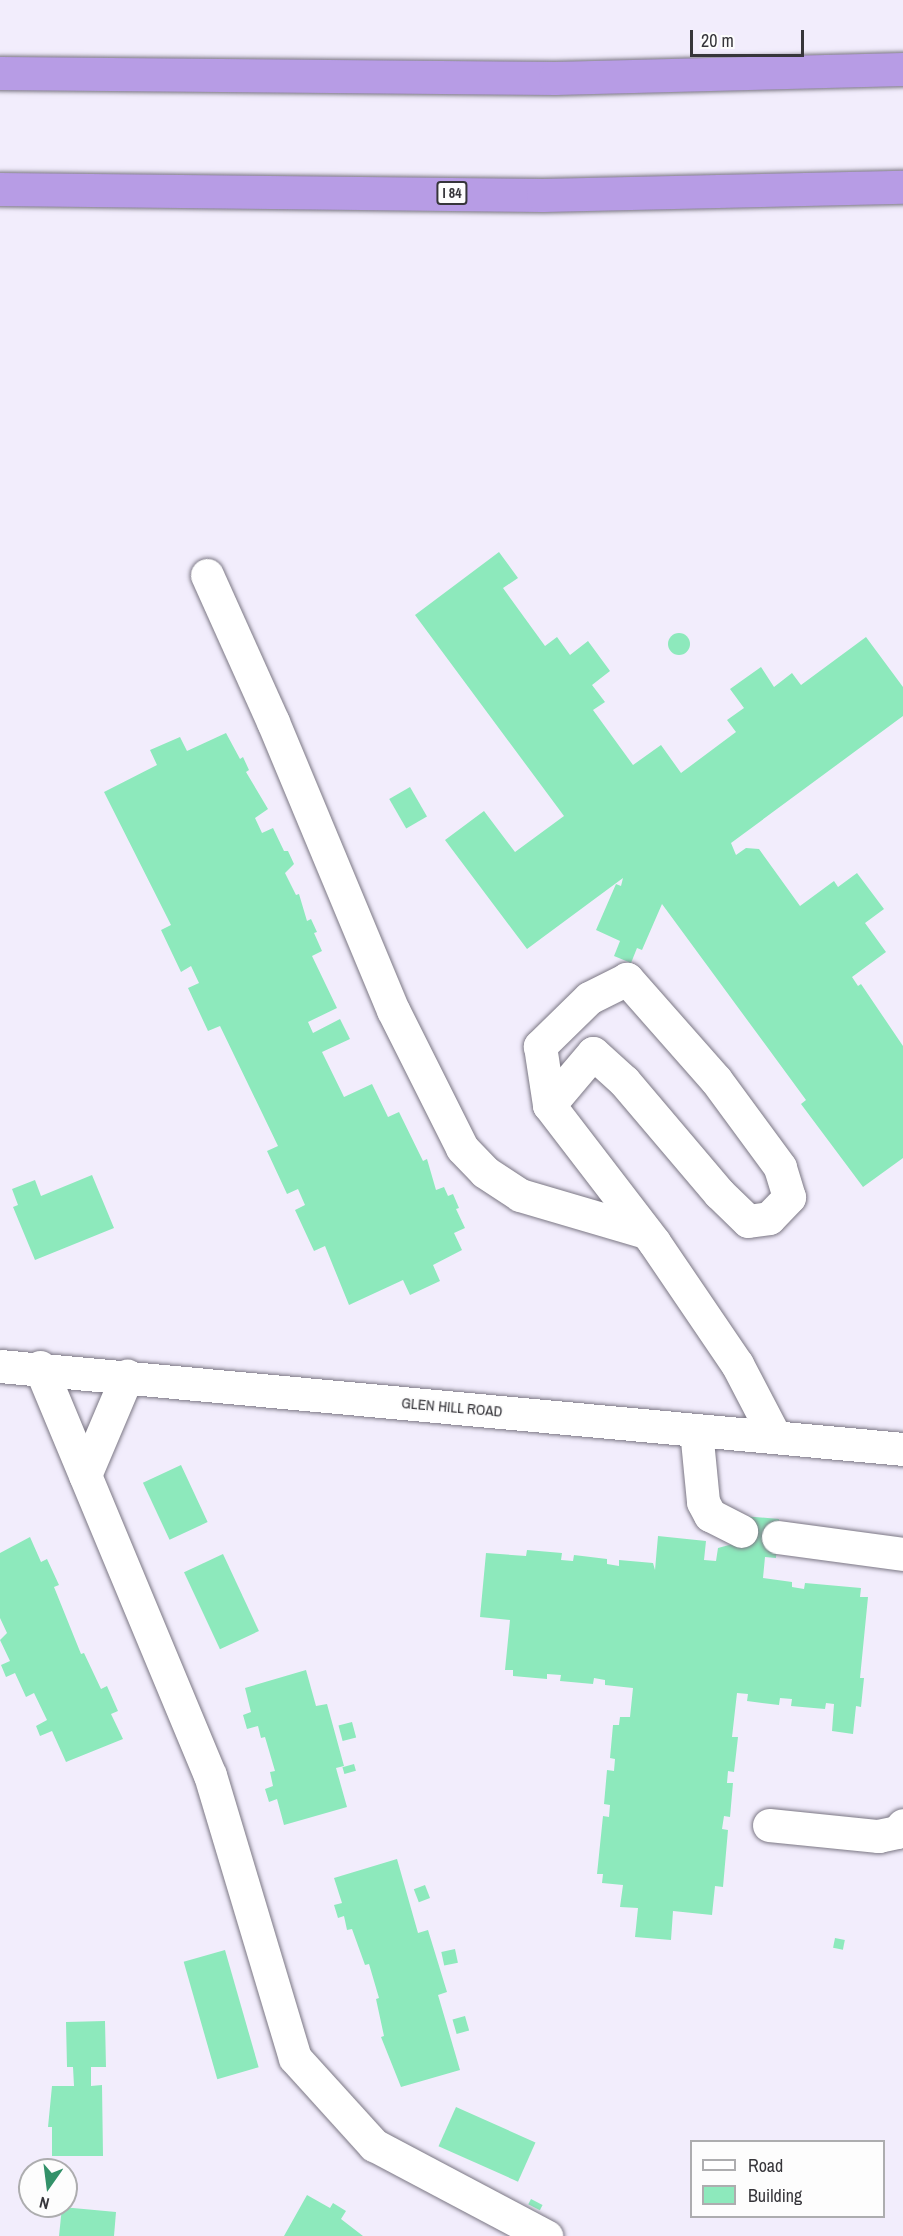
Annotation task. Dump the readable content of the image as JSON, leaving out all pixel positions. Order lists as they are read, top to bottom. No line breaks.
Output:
{"streets":{"highway":["I 84"],"street":["GLEN HILL ROAD"]},"legend":["Road","Building"],"scale_bar":"20 m","north":"bottom"}
